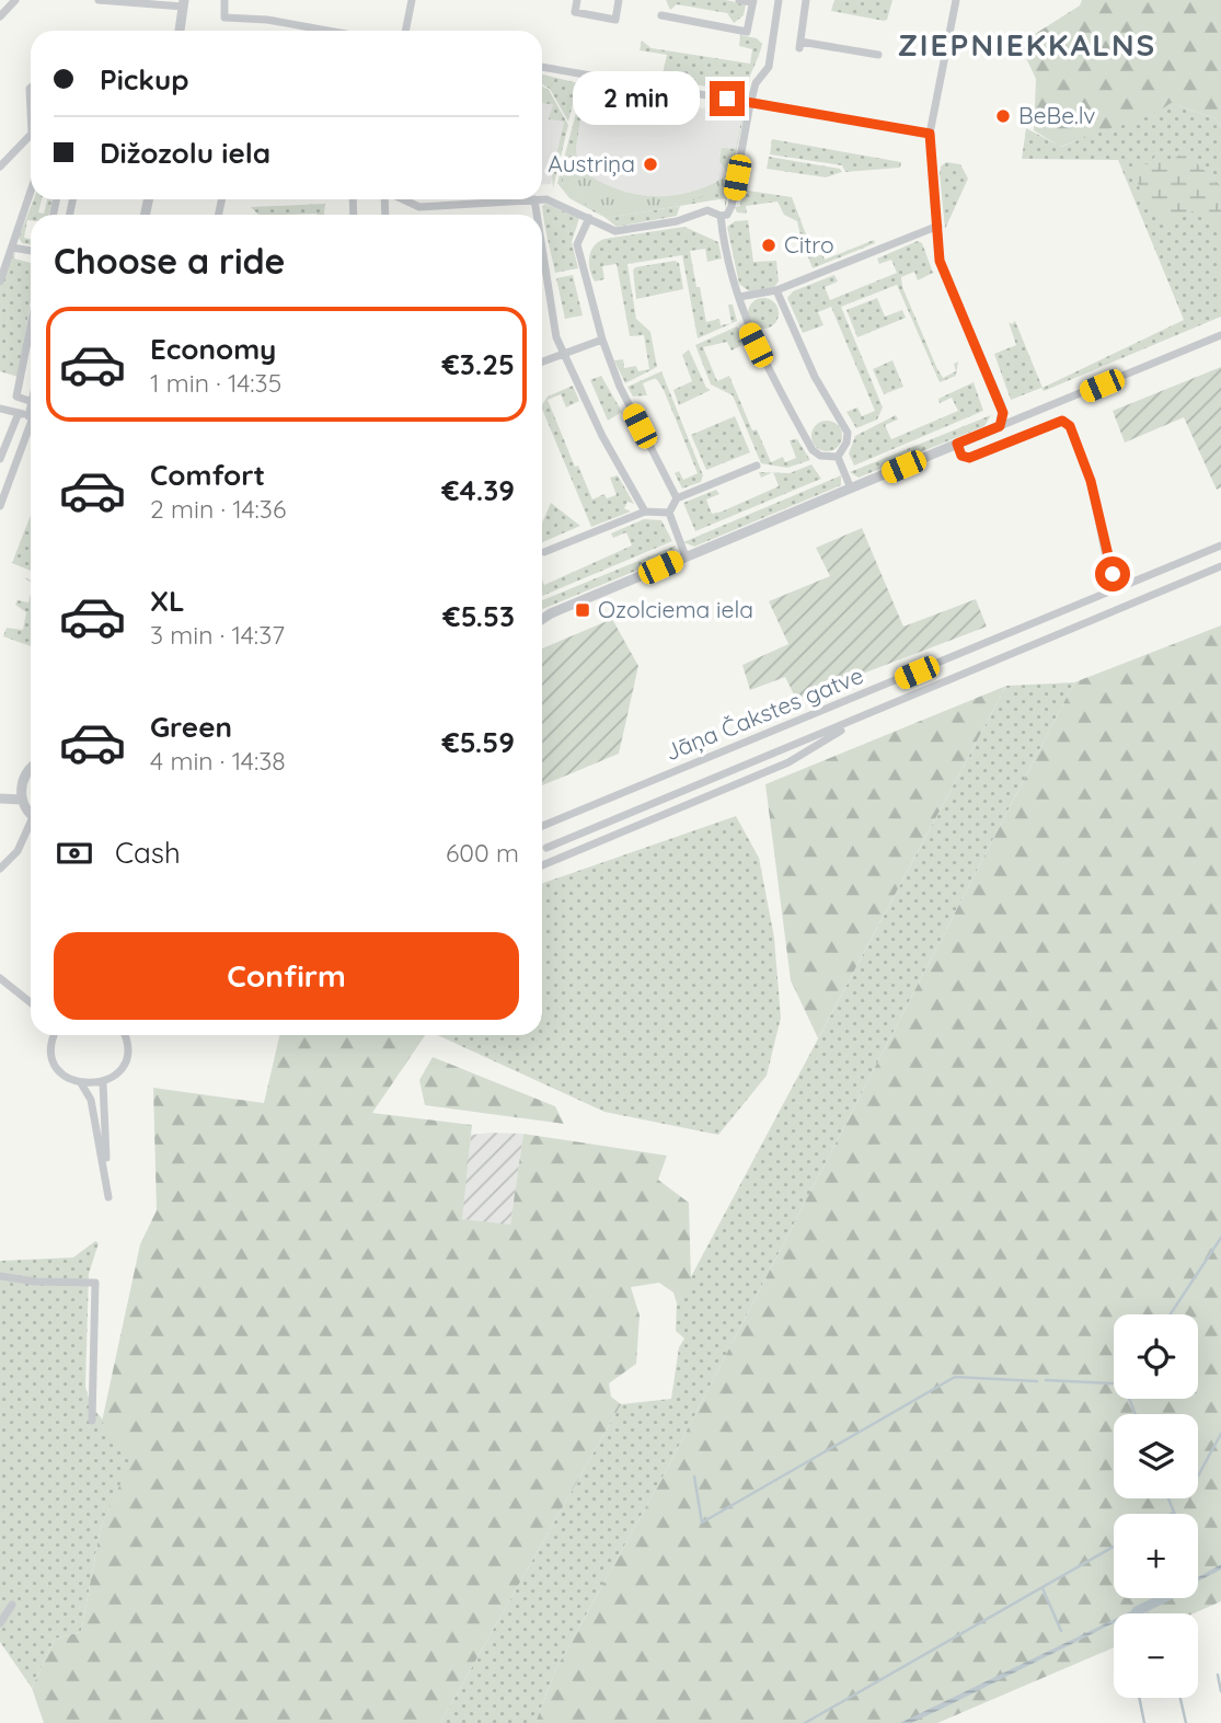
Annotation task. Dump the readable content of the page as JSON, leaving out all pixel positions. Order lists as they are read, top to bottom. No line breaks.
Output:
{"streets":{"street":["Jāņa Čakstes gatve"]},"districts":["ZIEPNIEKKALNS"],"places":{"other":["BeBe.lv","Austriņa","Citro"],"transit":["Ozolciema iela"]},"page":{"banner":["Pickup","Dižozolu iela"],"bubble":"2 min","heading":"Choose a ride","list":[{"name":"Economy","note":"1 min · 14:35","value":"€3.25"},{"name":"Comfort","note":"2 min · 14:36","value":"€4.39"},{"name":"XL","note":"3 min · 14:37","value":"€5.53"},{"name":"Green","note":"4 min · 14:38","value":"€5.59"}],"pay":["Cash","600 m"],"buttons":"Confirm","map_buttons":["+","−"]}}
